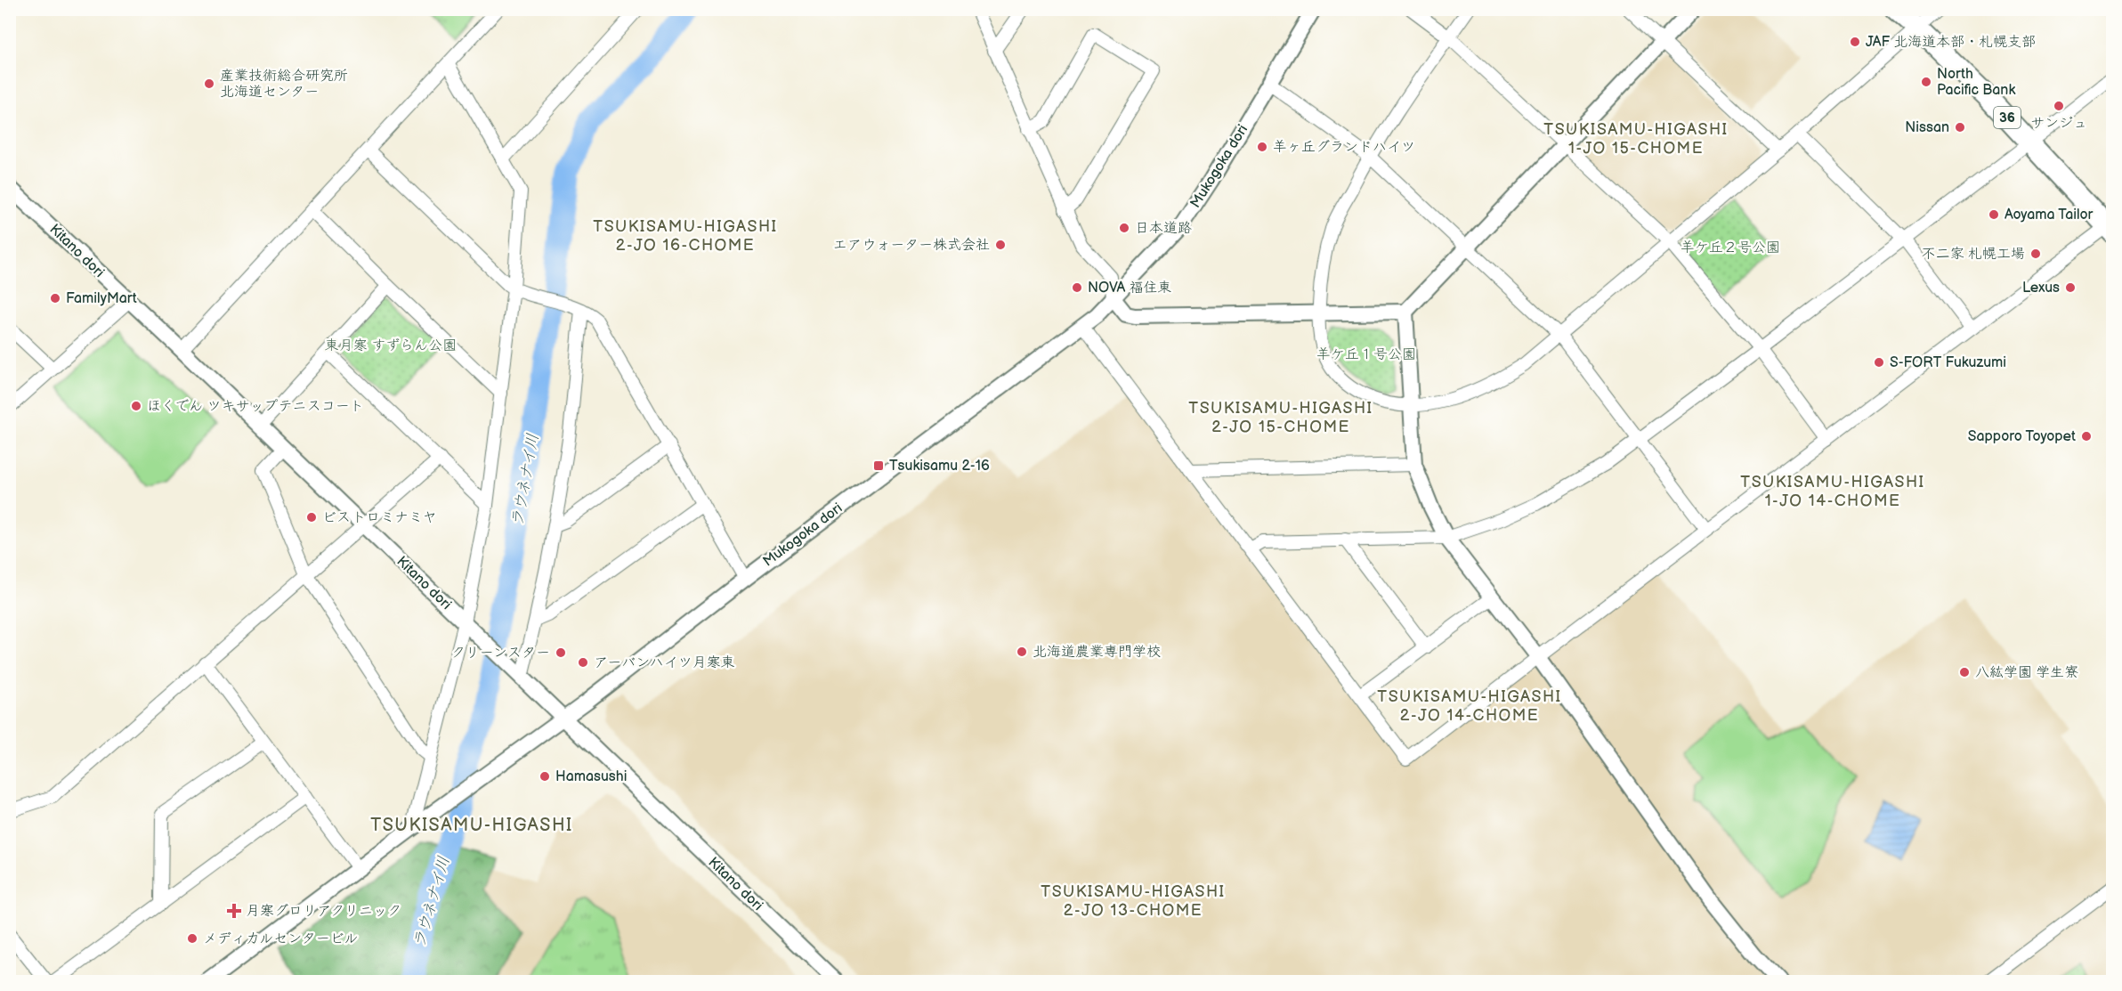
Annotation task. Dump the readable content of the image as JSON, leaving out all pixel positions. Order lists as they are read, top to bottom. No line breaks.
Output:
{"streets":{"highway":["36"],"street":["Mukogoka dori","Kitano dori"]},"crossings":[["Mukogoka dori","Kitano dori"]],"districts":["TSUKISAMU-HIGASHI 1-JO 15-CHOME","TSUKISAMU-HIGASHI 2-JO 16-CHOME","TSUKISAMU-HIGASHI 2-JO 15-CHOME","TSUKISAMU-HIGASHI 1-JO 14-CHOME","TSUKISAMU-HIGASHI 2-JO 14-CHOME","TSUKISAMU-HIGASHI","TSUKISAMU-HIGASHI 2-JO 13-CHOME"],"water":["ラウネナイ川"],"parks":["羊ケ丘２号公園","東月寒 すずらん公園","羊ケ丘１号公園"],"places":{"other":["JAF 北海道本部・札幌支部","North Pacific Bank","産業技術総合研究所 北海道センター","サンジュ","Nissan","羊ヶ丘グランドハイツ","Aoyama Tailor","日本道路","エアウォーター株式会社","不二家 札幌工場","NOVA 福住東","Lexus","FamilyMart","S-FORT Fukuzumi","ほくでん ツキサップテニスコート","Sapporo Toyopet","ビストロミナミヤ","北海道農業専門学校","クリーンスター","アーバンハイツ月寒東","八紘学園 学生寮","Hamasushi","メディカルセンタービル"],"transit":["Tsukisamu 2-16"],"health":["月寒グロリアクリニック"]}}
